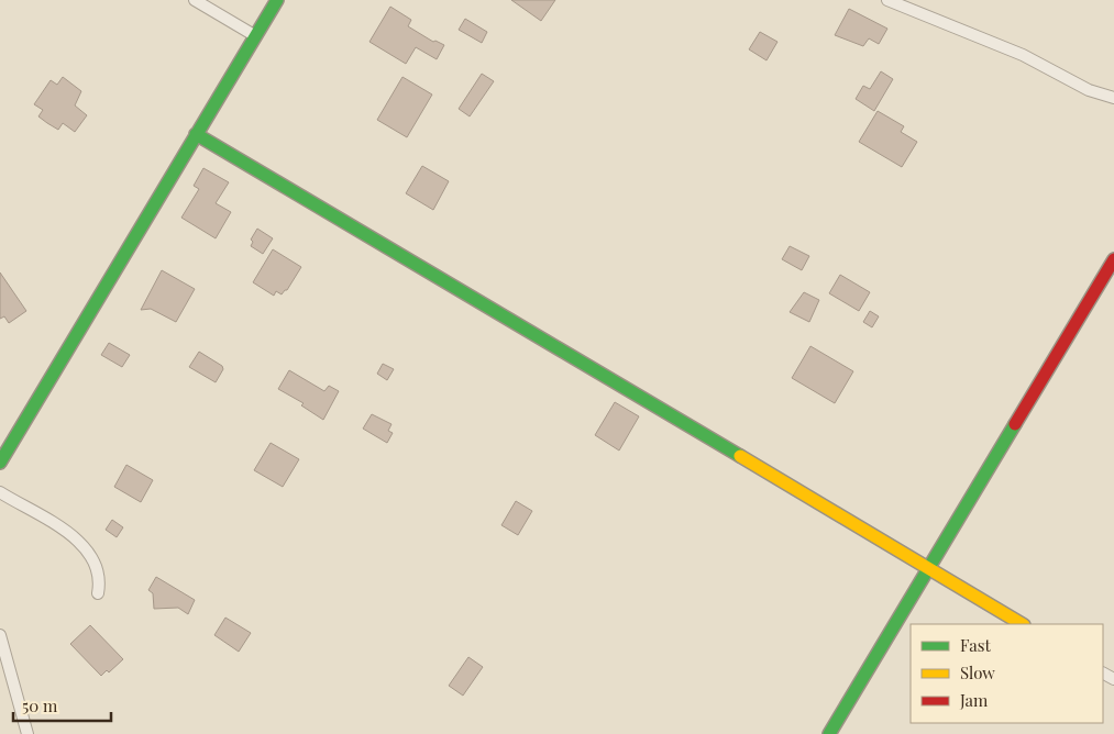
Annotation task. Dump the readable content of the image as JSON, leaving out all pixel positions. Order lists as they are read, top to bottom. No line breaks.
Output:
{"legend":["Fast","Slow","Jam"],"scale_bar":"50 m"}
